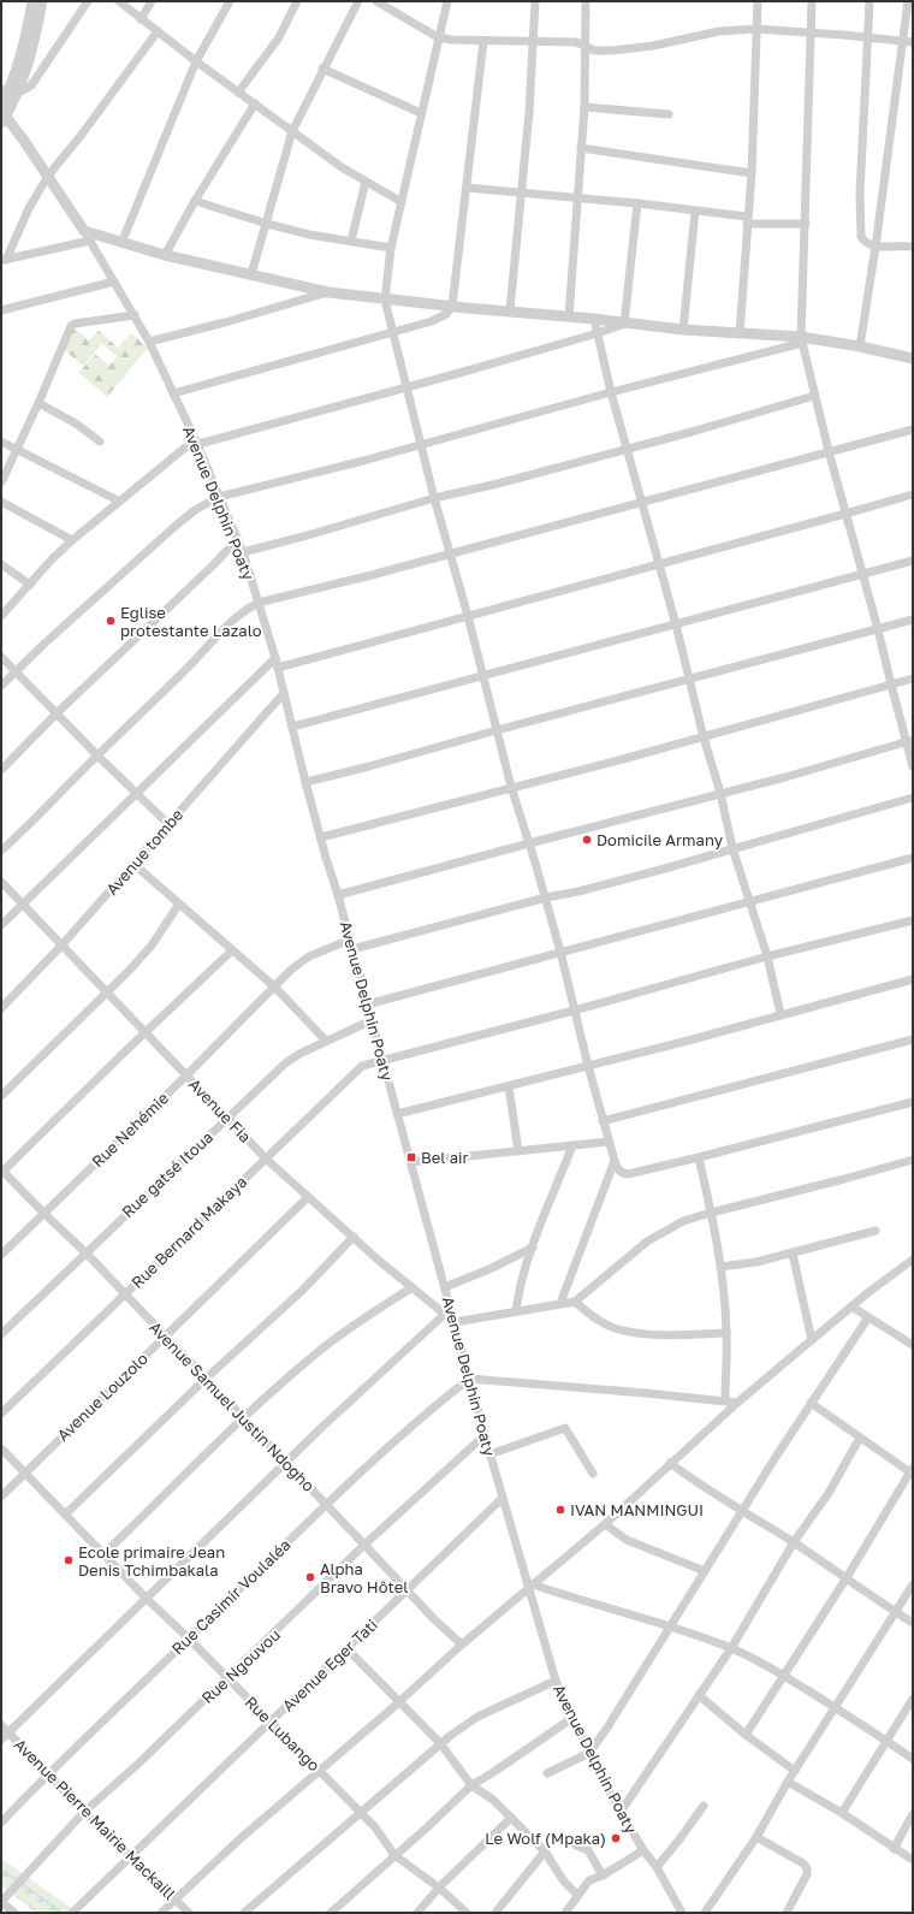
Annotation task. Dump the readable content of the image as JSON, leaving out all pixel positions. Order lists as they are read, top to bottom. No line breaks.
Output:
{"streets":{"street":["Avenue Delphin Poaty","Avenue tombe","Avenue Fia","Rue Nehémie","Rue gatsé Itoua","Rue Bernard Makaya","Avenue Louzolo","Avenue Samuel Justin Ndogho","Rue Casimir Voulaléa","Avenue Eger Tati","Rue Ngouvou","Rue Lubango","Avenue Pierre Mairie Mackaill"]},"crossings":[["Avenue Delphin Poaty","Avenue tombe"],["Avenue Delphin Poaty","Avenue Fia"],["Avenue Delphin Poaty","Rue Nehémie"],["Avenue Delphin Poaty","Rue gatsé Itoua"],["Avenue Delphin Poaty","Rue Bernard Makaya"],["Avenue Delphin Poaty","Rue Casimir Voulaléa"],["Avenue Delphin Poaty","Avenue Eger Tati"],["Avenue Delphin Poaty","Rue Ngouvou"],["Avenue tombe","Avenue Fia"],["Avenue Fia","Rue Nehémie"],["Avenue Fia","Rue gatsé Itoua"],["Avenue Fia","Rue Bernard Makaya"],["Avenue Fia","Avenue Louzolo"],["Rue Nehémie","Avenue Samuel Justin Ndogho"],["Rue gatsé Itoua","Avenue Samuel Justin Ndogho"],["Rue Bernard Makaya","Avenue Samuel Justin Ndogho"],["Avenue Louzolo","Avenue Samuel Justin Ndogho"],["Avenue Louzolo","Rue Lubango"],["Avenue Samuel Justin Ndogho","Rue Casimir Voulaléa"],["Avenue Samuel Justin Ndogho","Avenue Eger Tati"],["Avenue Samuel Justin Ndogho","Rue Ngouvou"],["Rue Casimir Voulaléa","Rue Lubango"],["Rue Casimir Voulaléa","Avenue Pierre Mairie Mackaill"],["Avenue Eger Tati","Rue Lubango"],["Avenue Eger Tati","Avenue Pierre Mairie Mackaill"],["Rue Ngouvou","Rue Lubango"],["Rue Ngouvou","Avenue Pierre Mairie Mackaill"]],"places":{"other":["Eglise protestante Lazalo","Domicile Armany","IVAN MANMINGUI","Ecole primaire Jean Denis Tchimbakala","Alpha Bravo Hôtel","Le Wolf (Mpaka)"],"transit":["Bel air"]}}
